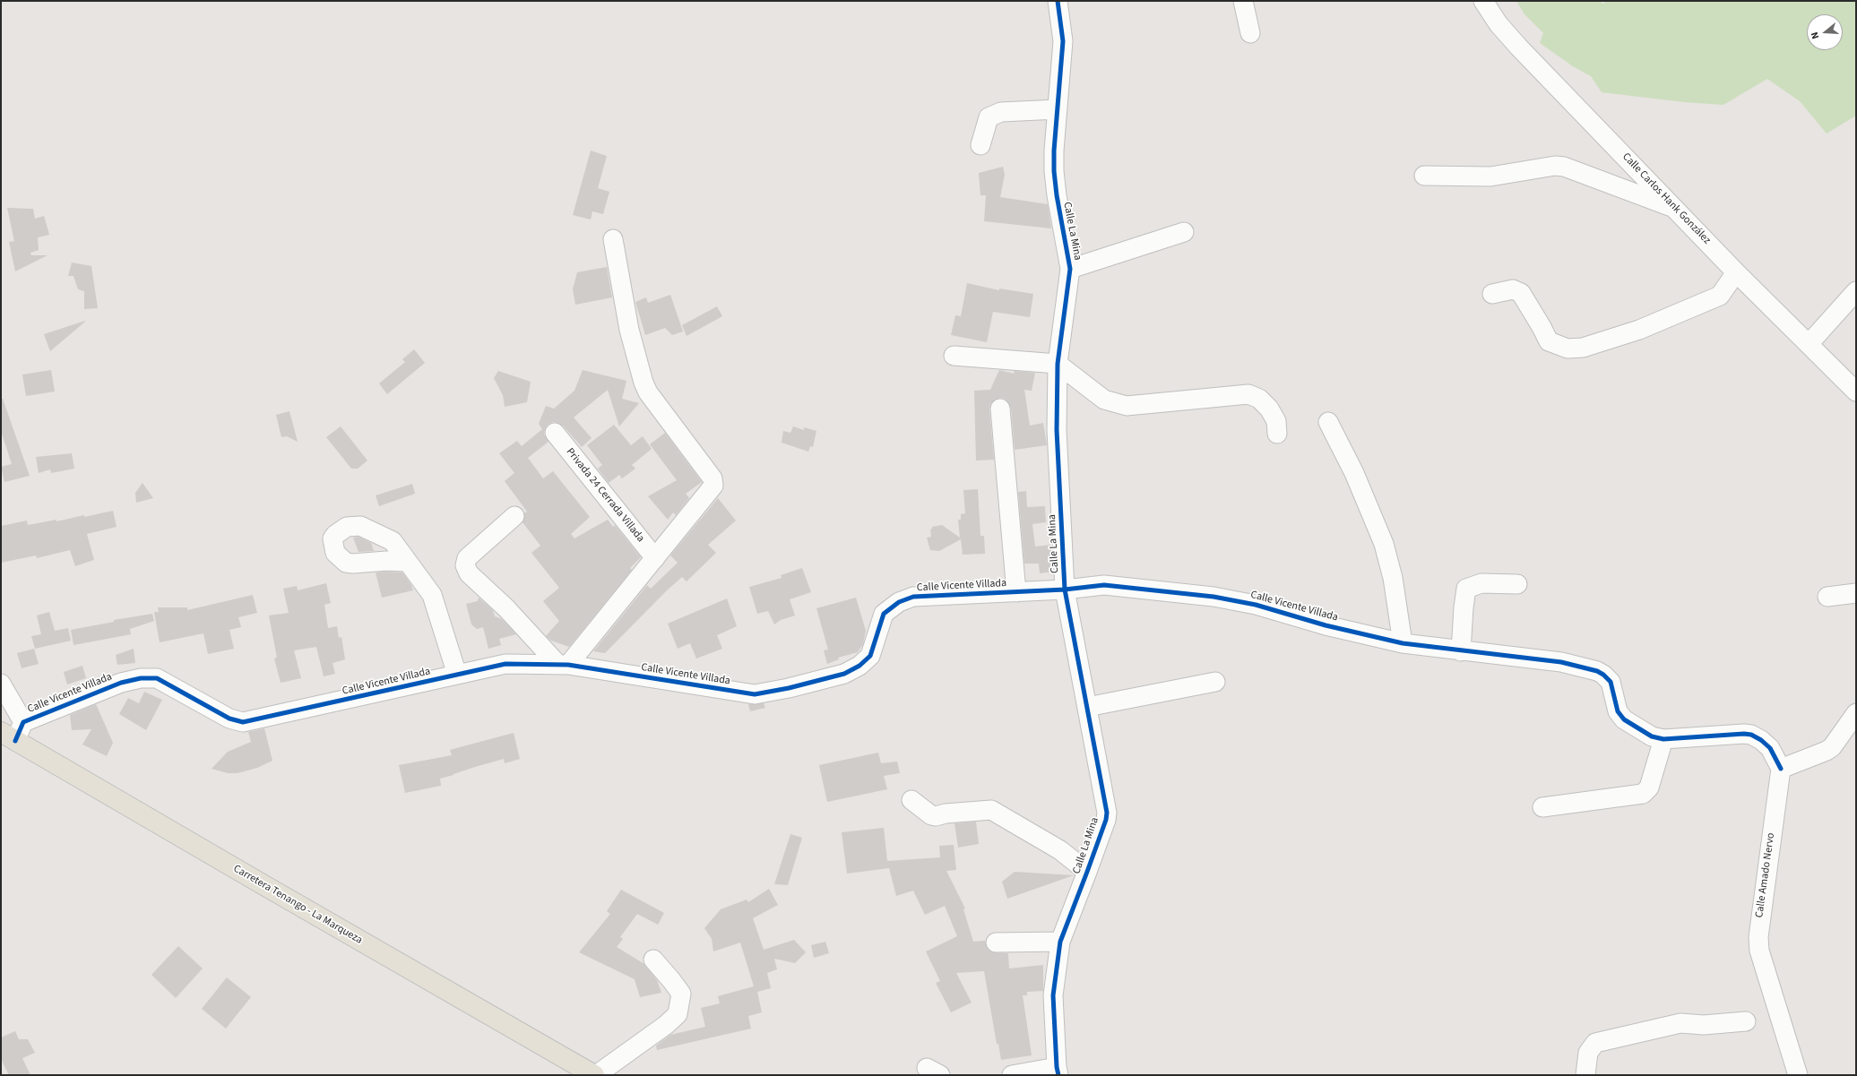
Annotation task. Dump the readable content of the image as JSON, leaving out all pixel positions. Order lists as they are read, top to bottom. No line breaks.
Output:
{"streets":{"main road":["Carretera Tenango - La Marqueza"],"street":["Calle Carlos Hank González","Calle La Mina","Privada 24 Cerrada Villada","Calle Vicente Villada","Calle Amado Nervo"]},"crossings":[["Calle La Mina","Calle Vicente Villada"],["Calle Vicente Villada","Calle Amado Nervo"],["Calle Vicente Villada","Carretera Tenango - La Marqueza"]],"north":"left"}
